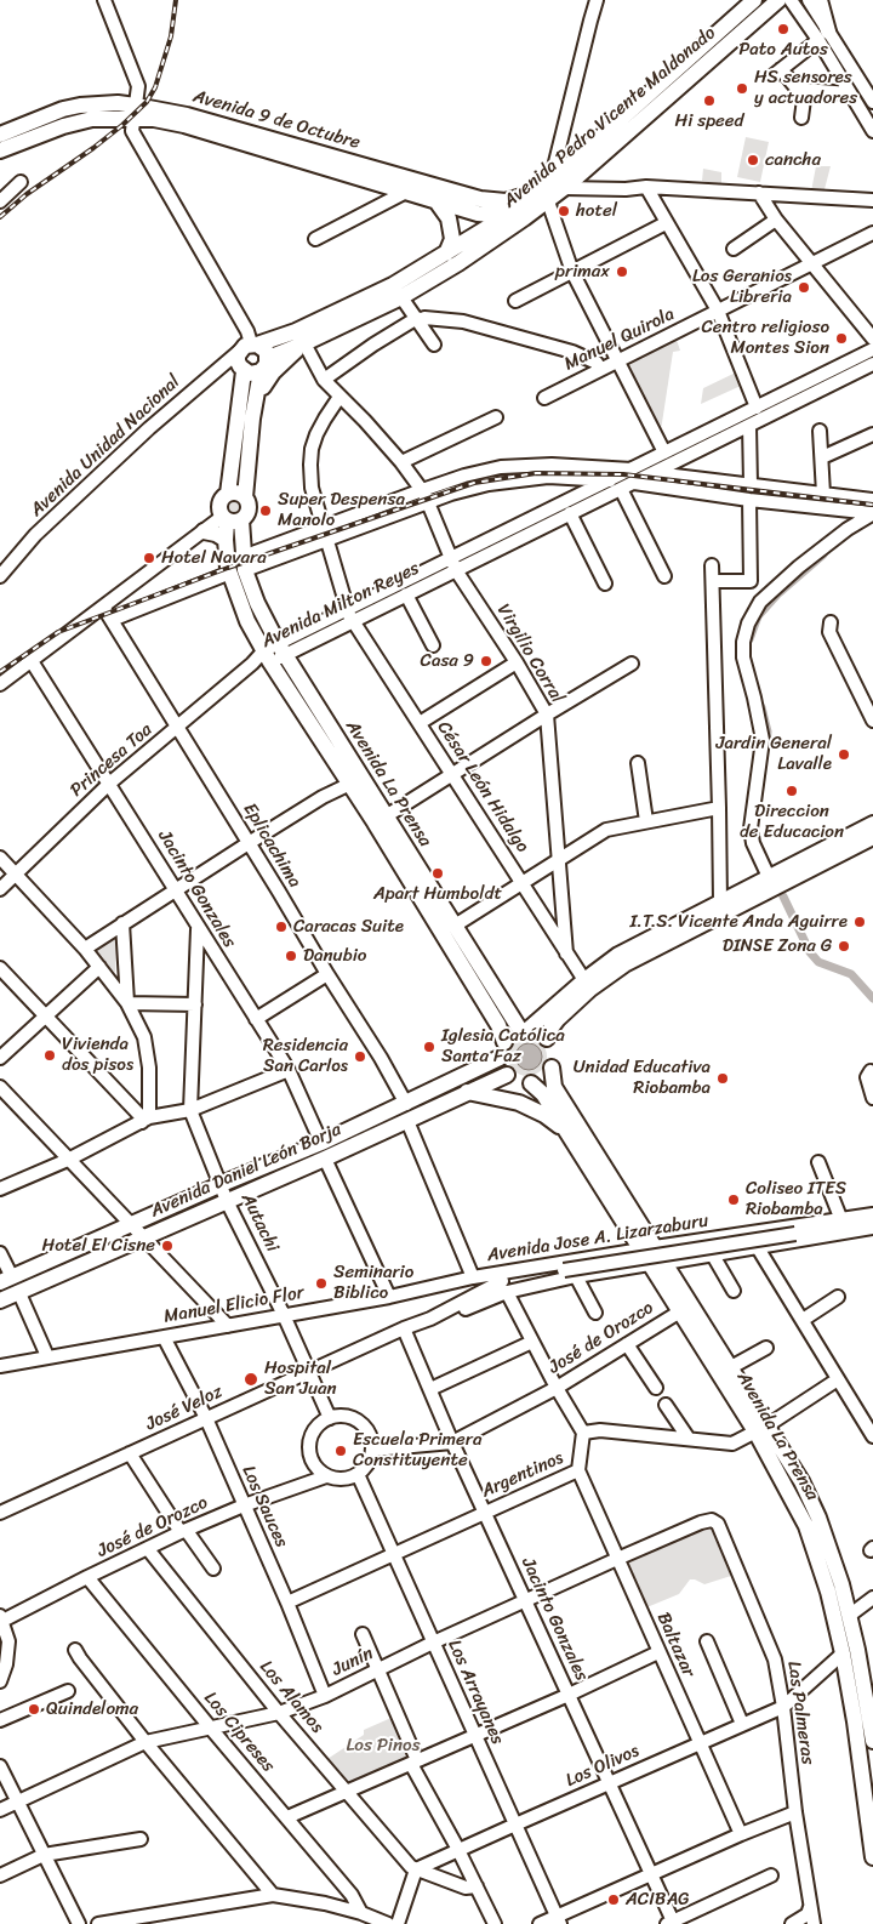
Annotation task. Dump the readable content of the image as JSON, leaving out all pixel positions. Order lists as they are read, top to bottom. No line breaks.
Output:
{"streets":{"main road":["Avenida Pedro Vicente Maldonado","Avenida 9 de Octubre","Avenida La Prensa","Avenida Daniel León Borja","Avenida Jose A. Lizarzaburu"],"street":["Manuel Quirola","Avenida Unidad Nacional","Avenida Milton Reyes","Virgilio Corral","Princesa Toa","César León Hidalgo","Eplicachima","Jacinto Gonzales","Autachi","Manuel Elicio Flor","José de Orozco","José Veloz","Argentinos","Los Sauces","Baltazar","Junín","Los Arrayanes","Los Alamos","Las Palmeras","Los Cipreses","Los Olivos"]},"crossings":[["Avenida Pedro Vicente Maldonado","Avenida 9 de Octubre"],["Avenida Pedro Vicente Maldonado","Avenida Unidad Nacional"],["Avenida Pedro Vicente Maldonado","Virgilio Corral"],["Avenida Milton Reyes","Virgilio Corral"],["Avenida Milton Reyes","Princesa Toa"],["Avenida Milton Reyes","Avenida La Prensa"],["Avenida Milton Reyes","César León Hidalgo"],["Virgilio Corral","César León Hidalgo"],["Princesa Toa","Eplicachima"],["Princesa Toa","Jacinto Gonzales"],["Avenida La Prensa","Avenida Daniel León Borja"],["Avenida La Prensa","Avenida Jose A. Lizarzaburu"],["Avenida La Prensa","José de Orozco"],["Avenida La Prensa","Los Olivos"],["Eplicachima","Avenida Daniel León Borja"],["Jacinto Gonzales","Avenida Daniel León Borja"],["Jacinto Gonzales","Autachi"],["Jacinto Gonzales","José de Orozco"],["Jacinto Gonzales","José Veloz"],["Jacinto Gonzales","Argentinos"],["Jacinto Gonzales","Junín"],["Jacinto Gonzales","Los Olivos"],["Avenida Daniel León Borja","Autachi"],["Autachi","Manuel Elicio Flor"],["Autachi","José de Orozco"],["Autachi","José Veloz"],["Autachi","Los Arrayanes"],["Avenida Jose A. Lizarzaburu","Manuel Elicio Flor"],["Avenida Jose A. Lizarzaburu","José Veloz"],["Manuel Elicio Flor","Los Sauces"],["José de Orozco","Los Sauces"],["José de Orozco","Los Arrayanes"],["José de Orozco","Los Alamos"],["José de Orozco","Los Cipreses"],["José Veloz","Los Sauces"],["Argentinos","Los Sauces"],["Argentinos","Baltazar"],["Argentinos","Los Arrayanes"],["Los Sauces","Junín"],["Baltazar","Junín"],["Baltazar","Los Olivos"],["Junín","Los Arrayanes"],["Junín","Los Alamos"],["Junín","Las Palmeras"],["Junín","Los Cipreses"],["Los Arrayanes","Los Olivos"],["Los Alamos","Los Olivos"],["Las Palmeras","Los Olivos"]],"parks":["Los Pinos"],"places":["Pato Autos","HS sensores y actuadores","Hi speed","cancha","hotel","primax","Los Geranios Libreria","Centro religioso Montes Sion","Super Despensa Manolo","Hotel Navara","Casa 9","Jardin General Lavalle","Direccion de Educacion","Apart Humboldt","I.T.S. Vicente Anda Aguirre","Caracas Suite","DINSE Zona G","Danubio","Iglesia Católica Santa Faz","Vivienda dos pisos","Residencia San Carlos","Unidad Educativa Riobamba","Coliseo ITES Riobamba","Hotel El Cisne","Seminario Biblico","Hospital San Juan","Escuela Primera Constituyente","Quindeloma","ACIBAG"]}
